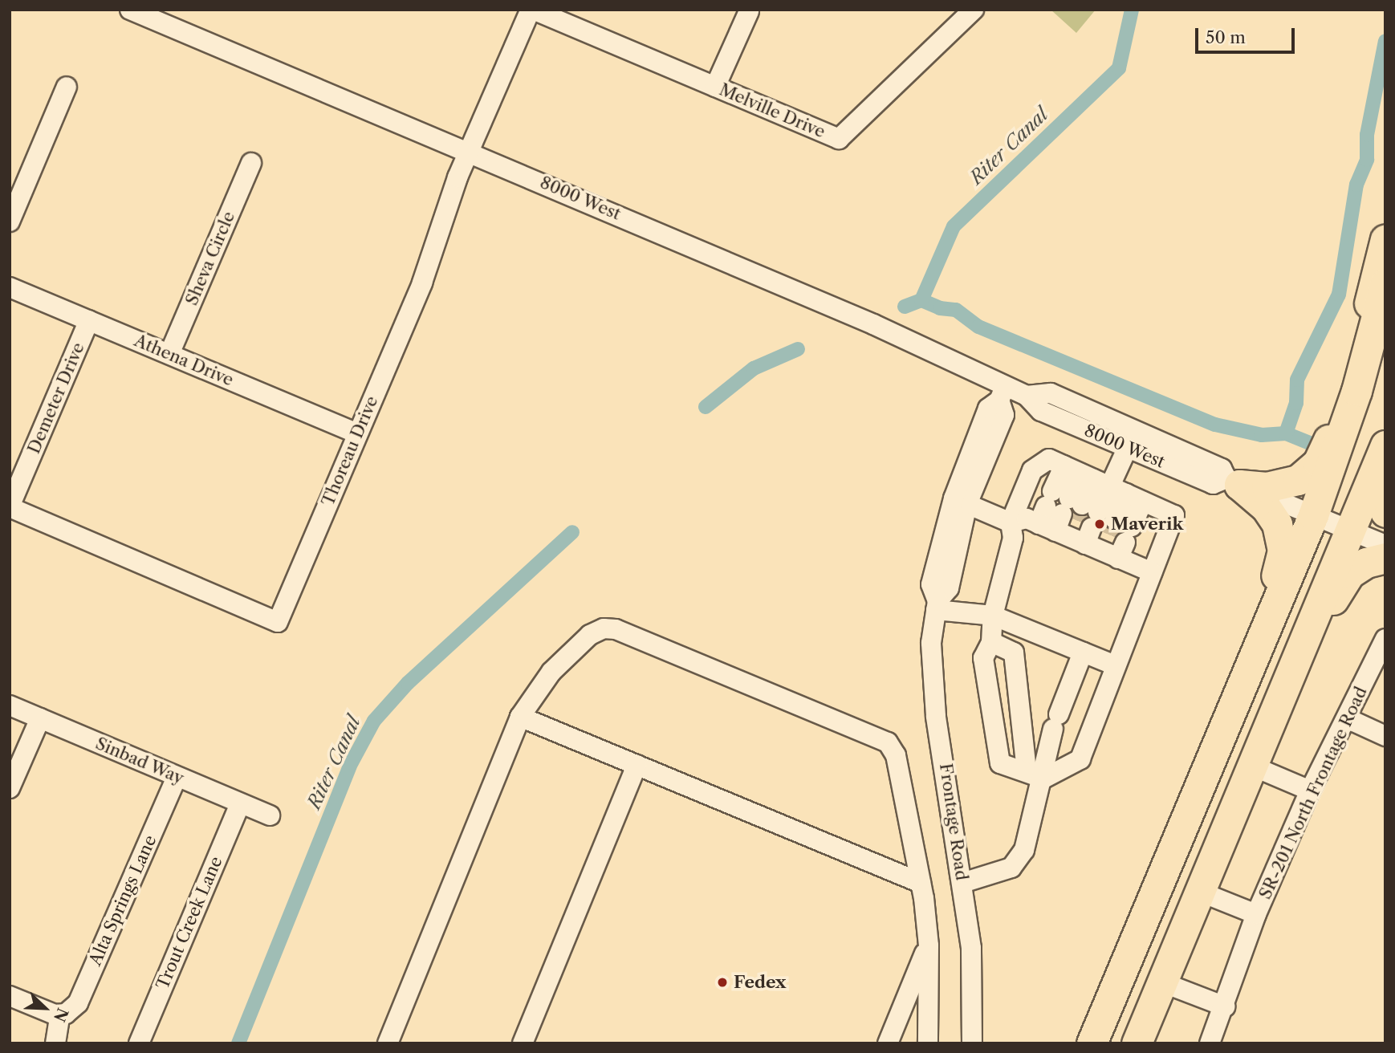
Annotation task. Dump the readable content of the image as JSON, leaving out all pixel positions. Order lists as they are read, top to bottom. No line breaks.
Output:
{"streets":{"street":["Melville Drive","8000 West","Sheva Circle","Athena Drive","Demeter Drive","Thoreau Drive","Sinbad Way","SR-201 North Frontage Road","Frontage Road","Alta Springs Lane","Trout Creek Lane"]},"crossings":[["Melville Drive","Thoreau Drive"],["8000 West","Thoreau Drive"],["8000 West","Frontage Road"],["Sheva Circle","Athena Drive"],["Athena Drive","Demeter Drive"],["Athena Drive","Thoreau Drive"],["Demeter Drive","Thoreau Drive"],["Sinbad Way","Alta Springs Lane"],["Sinbad Way","Trout Creek Lane"]],"water":["Riter Canal"],"places":["Maverik","Fedex"],"scale_bar":"50 m","north":"bottom right"}
